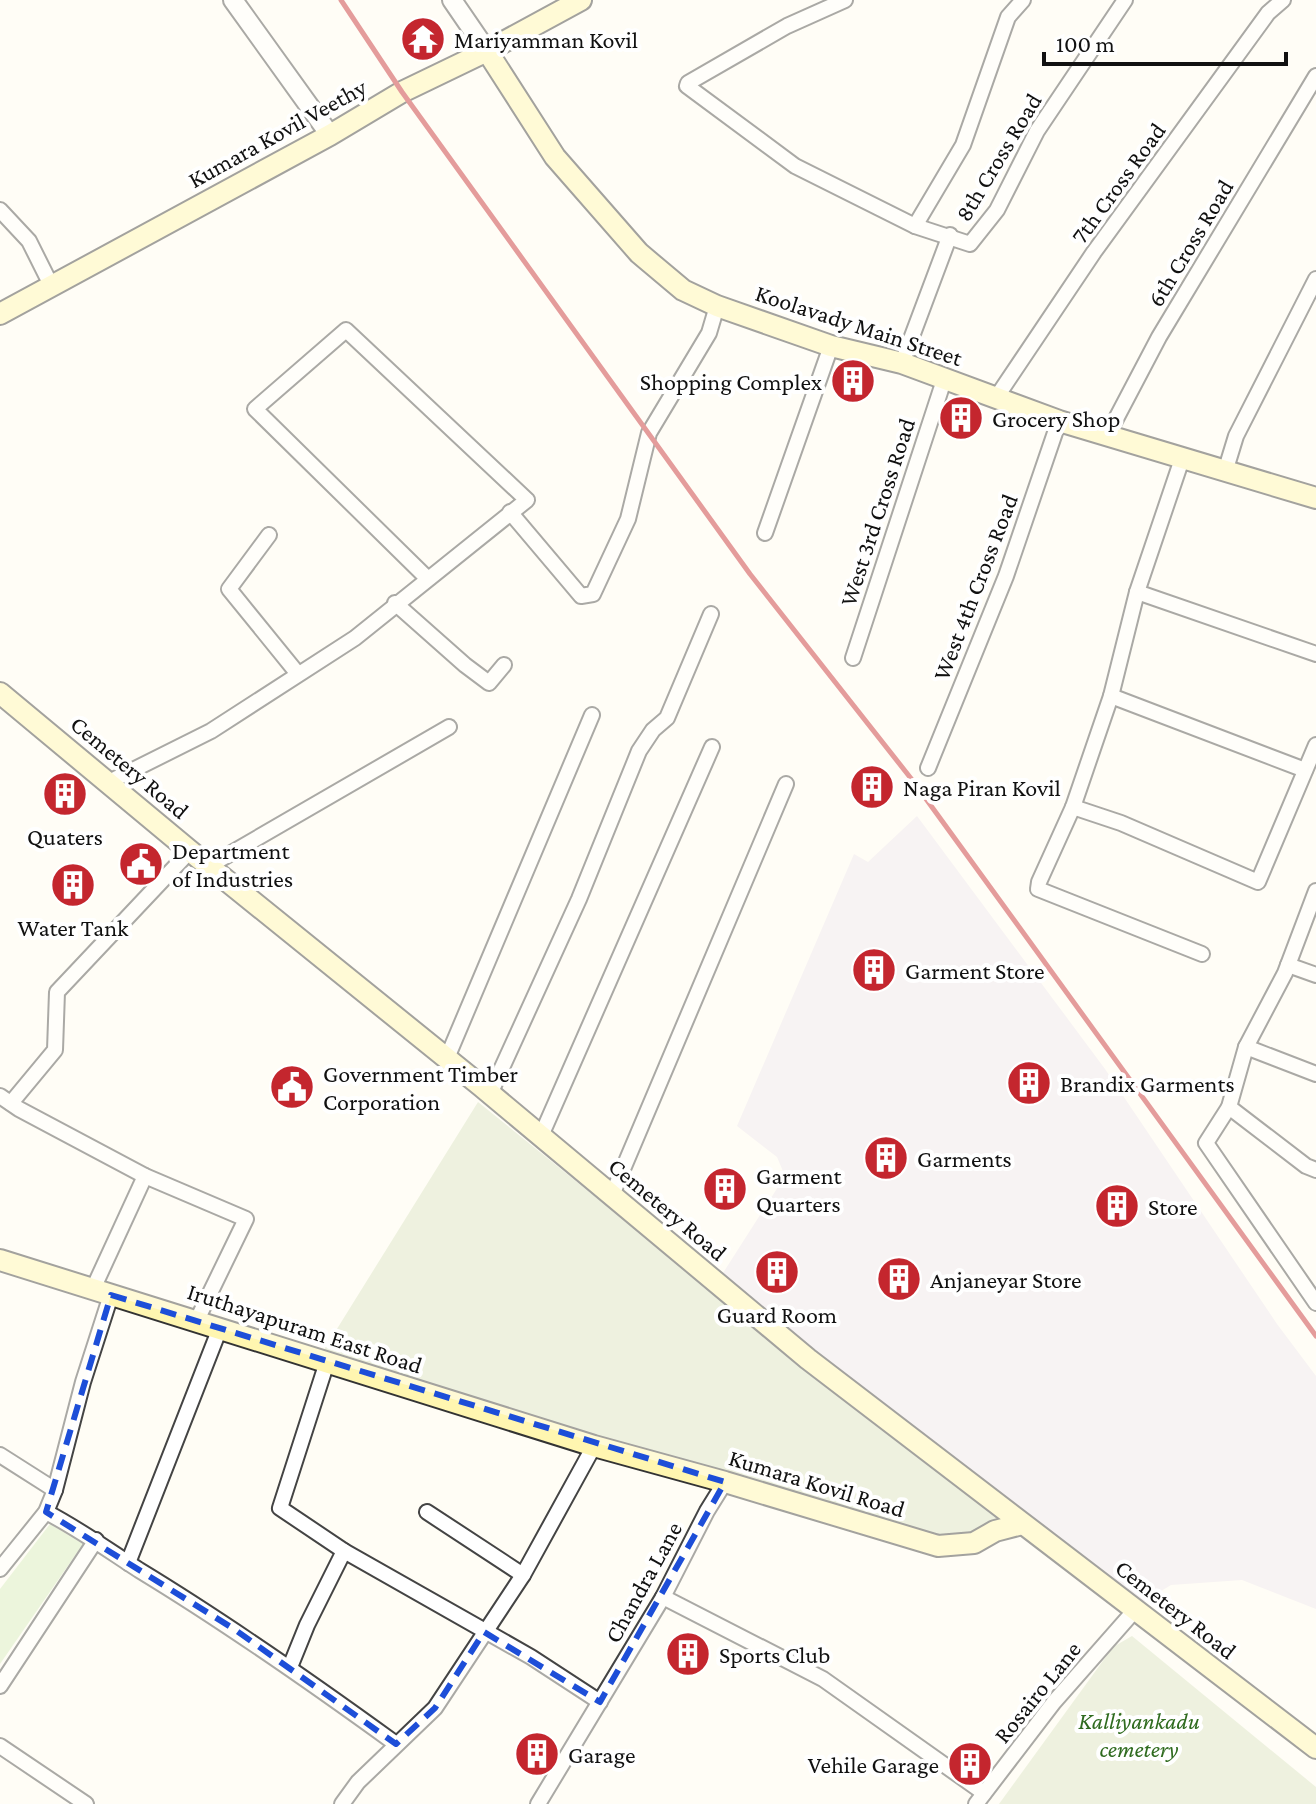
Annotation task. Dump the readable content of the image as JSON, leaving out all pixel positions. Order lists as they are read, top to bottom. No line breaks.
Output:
{"streets":{"main road":["Kumara Kovil Veethy","Koolavady Main Street","Cemetery Road","Iruthayapuram East Road","Kumara Kovil Road"],"street":["8th Cross Road","7th Cross Road","6th Cross Road","West 3rd Cross Road","West 4th Cross Road","Chandra Lane","Rosairo Lane"]},"crossings":[["Kumara Kovil Veethy","Koolavady Main Street"],["8th Cross Road","Koolavady Main Street"],["7th Cross Road","Koolavady Main Street"],["6th Cross Road","Koolavady Main Street"],["Koolavady Main Street","West 3rd Cross Road"],["Koolavady Main Street","West 4th Cross Road"],["Cemetery Road","Kumara Kovil Road"],["Cemetery Road","Rosairo Lane"],["Iruthayapuram East Road","Kumara Kovil Road"],["Kumara Kovil Road","Chandra Lane"]],"parks":["Kalliyankadu cemetery"],"places":{"temple":["Mariyamman Kovil"],"building":["Shopping Complex","Grocery Shop","Naga Piran Kovil","Quaters","Water Tank","Garment Store","Brandix Garments","Garments","Garment Quarters","Store","Guard Room","Anjaneyar Store","Sports Club","Garage","Vehile Garage"],"public building":["Department of Industries","Government Timber Corporation"]},"scale_bar":"100 m"}
